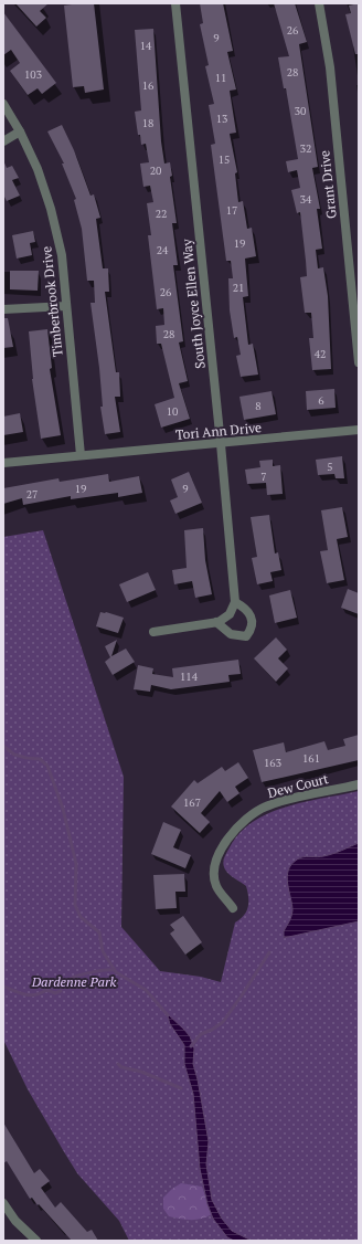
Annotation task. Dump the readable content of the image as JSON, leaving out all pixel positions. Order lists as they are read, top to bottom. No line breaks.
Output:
{"streets":{"street":["Grant Drive","Timberbrook Drive","South Joyce Ellen Way","Tori Ann Drive","Dew Court"]},"crossings":[["Timberbrook Drive","Tori Ann Drive"],["South Joyce Ellen Way","Tori Ann Drive"]],"parks":["Dardenne Park"],"house_numbers":["26","9","14","28","103","11","16","30","13","18","32","15","20","34","17","22","19","24","21","26","28","42","6","8","10","5","7","19","9","27","114","161","163","167"]}
